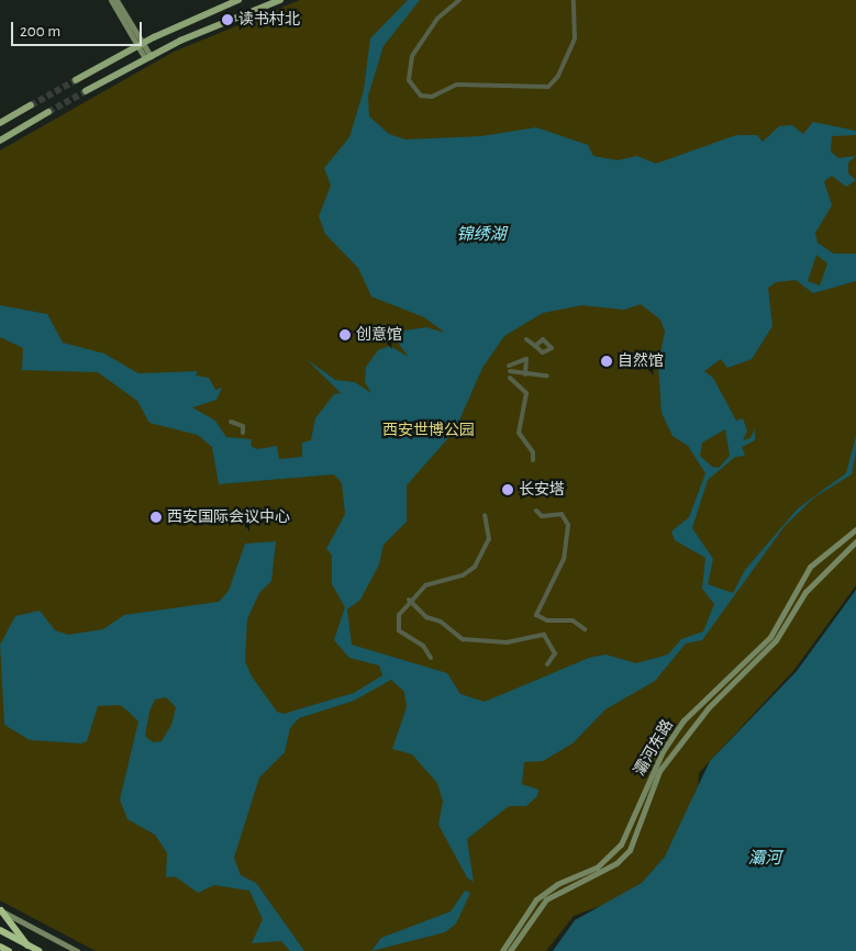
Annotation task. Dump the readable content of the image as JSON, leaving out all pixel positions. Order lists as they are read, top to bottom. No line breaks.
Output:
{"streets":{"street":["灞河东路"]},"water":["锦绣湖","灞河"],"parks":["西安世博公园"],"places":["读书村北","创意馆","自然馆","长安塔","西安国际会议中心"],"scale_bar":"200 m"}
